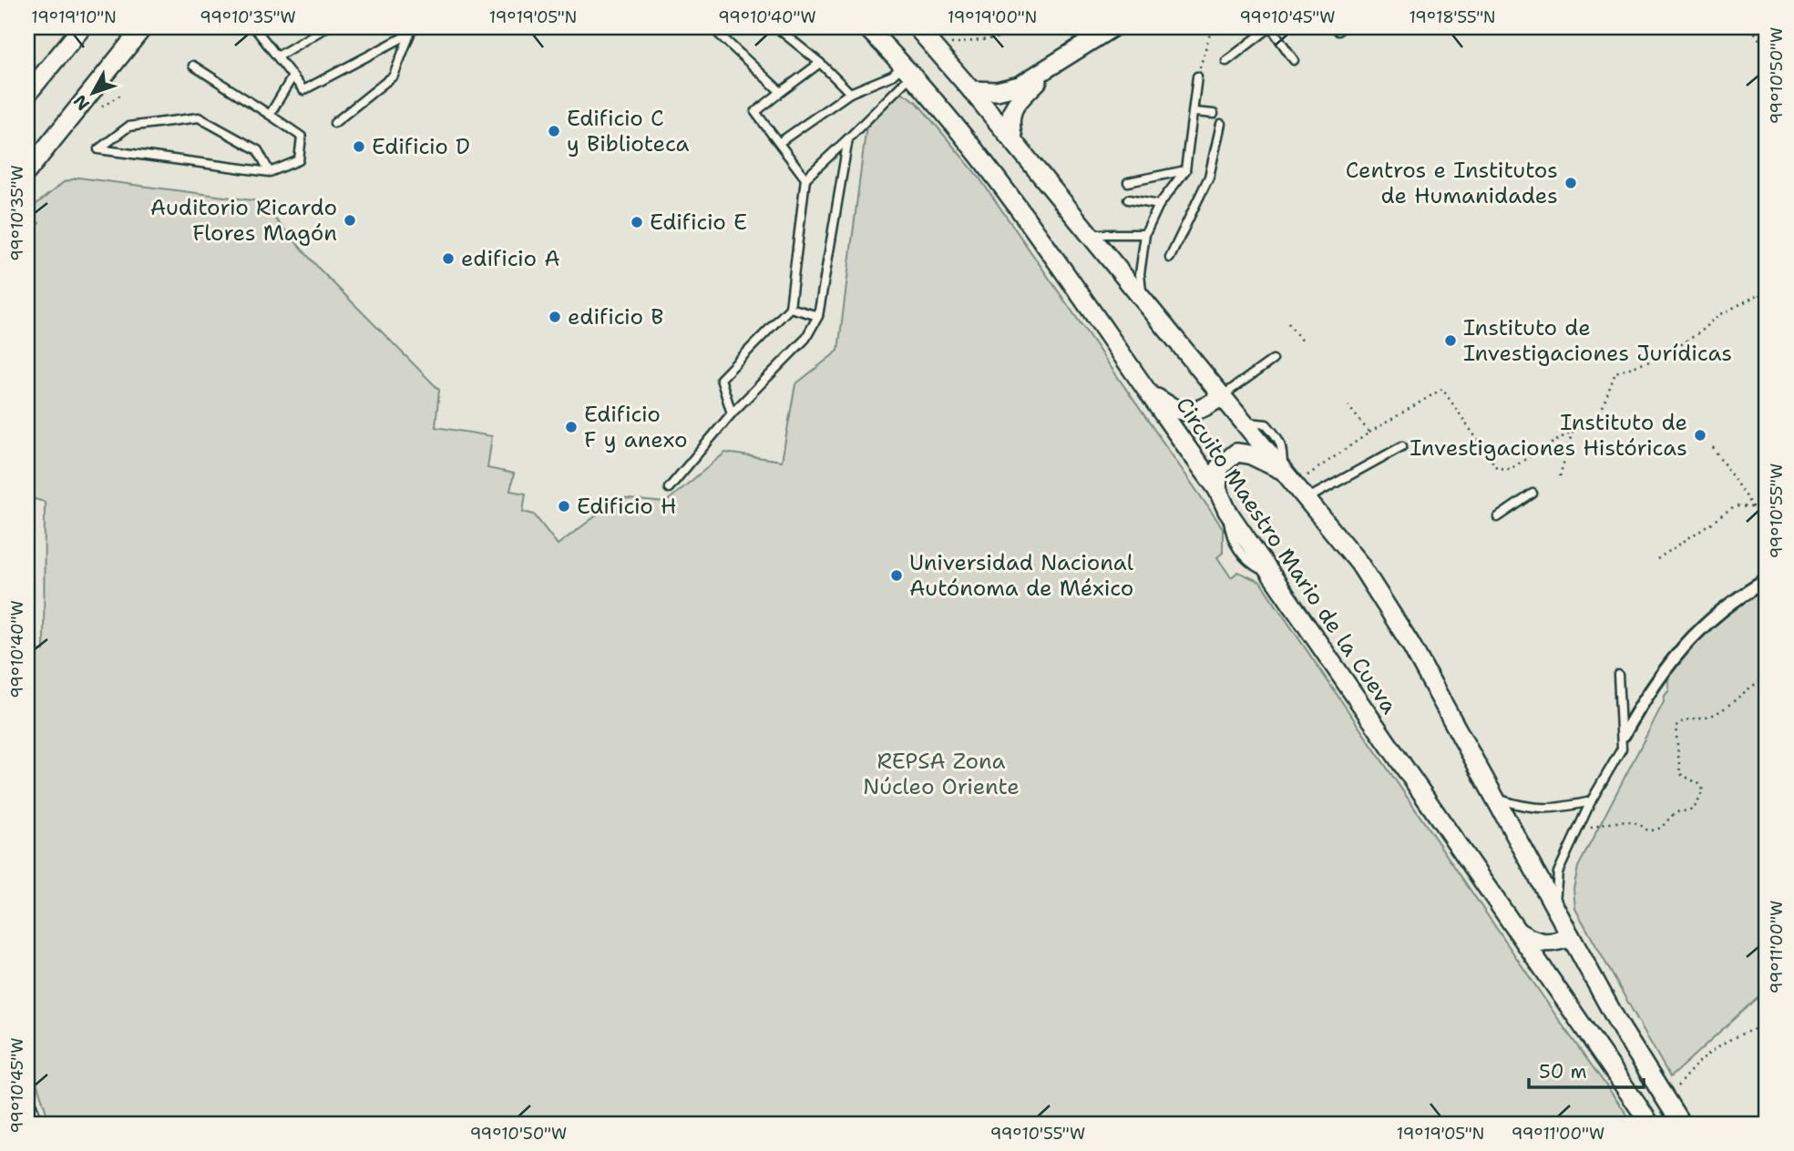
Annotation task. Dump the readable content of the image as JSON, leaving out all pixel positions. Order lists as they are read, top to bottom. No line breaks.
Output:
{"streets":{"street":["Circuito Maestro Mario de la Cueva"]},"parks":["REPSA Zona Núcleo Oriente"],"places":["Edificio C y Biblioteca","Edificio D","Centros e Institutos de Humanidades","Auditorio Ricardo Flores Magón","Edificio E","edificio A","edificio B","Instituto de Investigaciones Jurídicas","Edificio F y anexo","Instituto de Investigaciones Históricas","Edificio H","Universidad Nacional Autónoma de México"],"scale_bar":"50 m","north":"bottom left","coordinates":["19°19'10\"N","99°10'35\"W","19°19'05\"N","99°10'40\"W","19°19'00\"N","99°10'45\"W","19°18'55\"N","99°10'50\"W","99°10'55\"W","99°11'00\"W"]}
